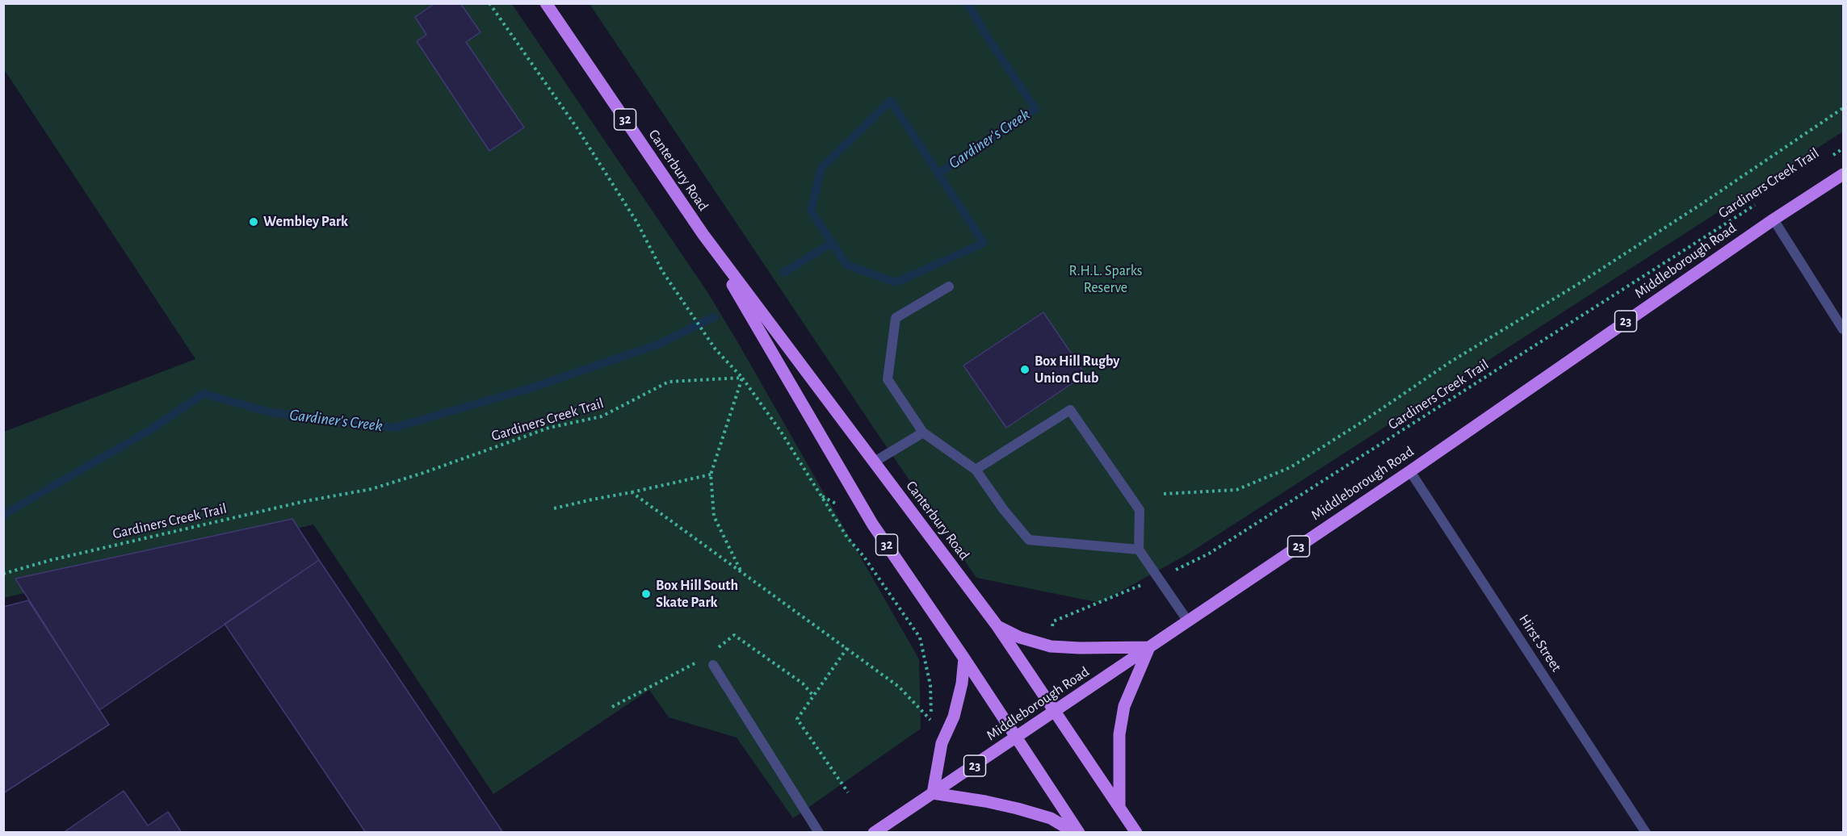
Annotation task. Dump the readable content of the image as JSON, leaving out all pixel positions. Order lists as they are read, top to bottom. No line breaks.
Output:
{"streets":{"main road":["32","Canterbury Road","Middleborough Road","23"],"street":["Hirst Street"],"path":["Gardiners Creek Trail"]},"crossings":[["Canterbury Road","Middleborough Road"],["Middleborough Road","Hirst Street"]],"water":["Gardiner's Creek"],"parks":["R.H.L. Sparks Reserve"],"places":["Wembley Park","Box Hill Rugby Union Club","Box Hill South Skate Park"]}
